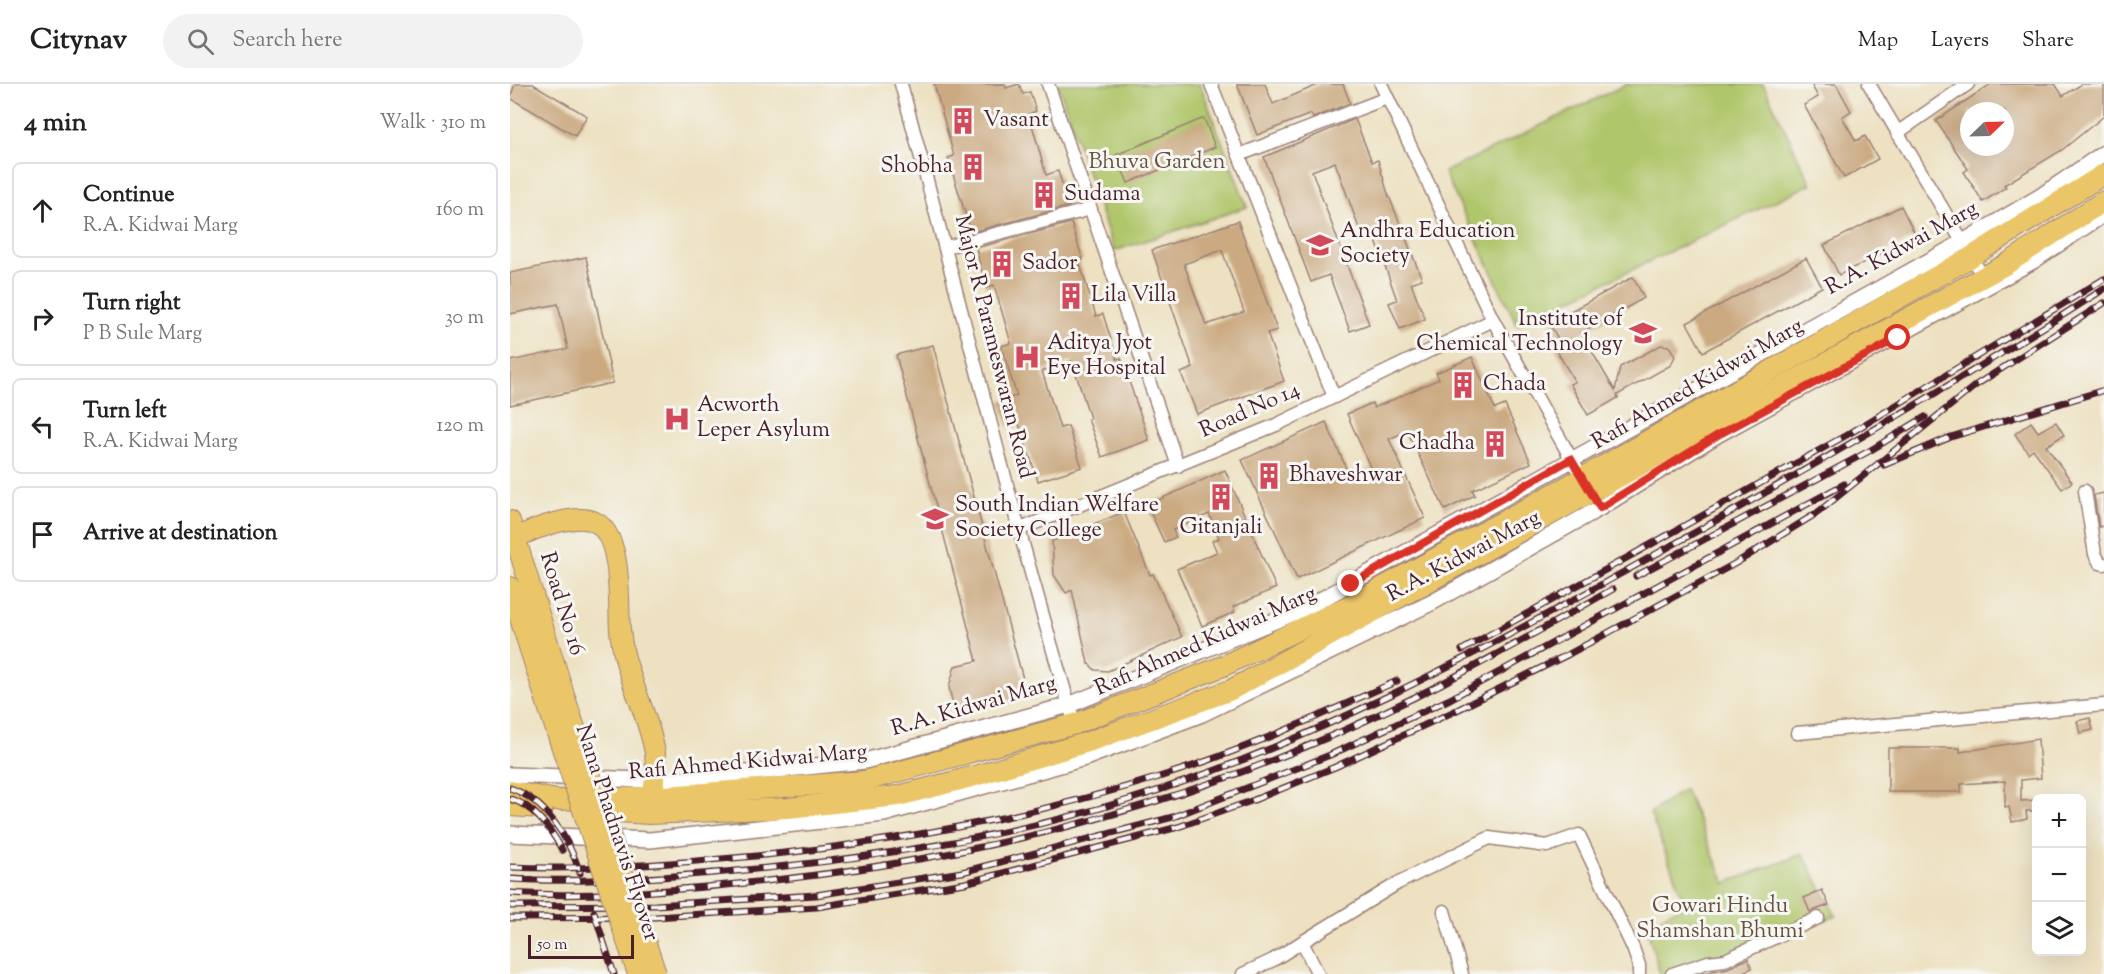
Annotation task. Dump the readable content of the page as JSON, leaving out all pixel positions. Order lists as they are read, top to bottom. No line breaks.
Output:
{"streets":{"main road":["Rafi Ahmed Kidwai Marg","Road No 16","Nana Phadnavis Flyover"],"street":["R.A. Kidwai Marg","Major R Parameswaran Road","Road No 14"]},"crossings":[["R.A. Kidwai Marg","Major R Parameswaran Road"],["R.A. Kidwai Marg","Rafi Ahmed Kidwai Marg"],["Major R Parameswaran Road","Rafi Ahmed Kidwai Marg"],["Major R Parameswaran Road","Road No 14"],["Road No 16","Nana Phadnavis Flyover"]],"parks":["Bhuva Garden","Gowari Hindu Shamshan Bhumi"],"places":{"building":["Vasant","Shobha","Sudama","Sador","Lila Villa","Chada","Chadha","Bhaveshwar","Gitanjali"],"school or university":["Andhra Education Society","Institute of Chemical Technology","South Indian Welfare Society College"],"hospital":["Aditya Jyot Eye Hospital","Acworth Leper Asylum"]},"scale_bar":"50 m","north":"top right","page":{"header":"Citynav","search":"Search here","nav":["Map","Layers","Share"],"heading":["4 min","Walk · 310 m"],"list":[["Continue","R.A. Kidwai Marg","160 m"],["Turn right","P B Sule Marg","30 m"],["Turn left","R.A. Kidwai Marg","120 m"],"Arrive at destination"],"map_buttons":["+","−"],"scale":"50 m"}}
